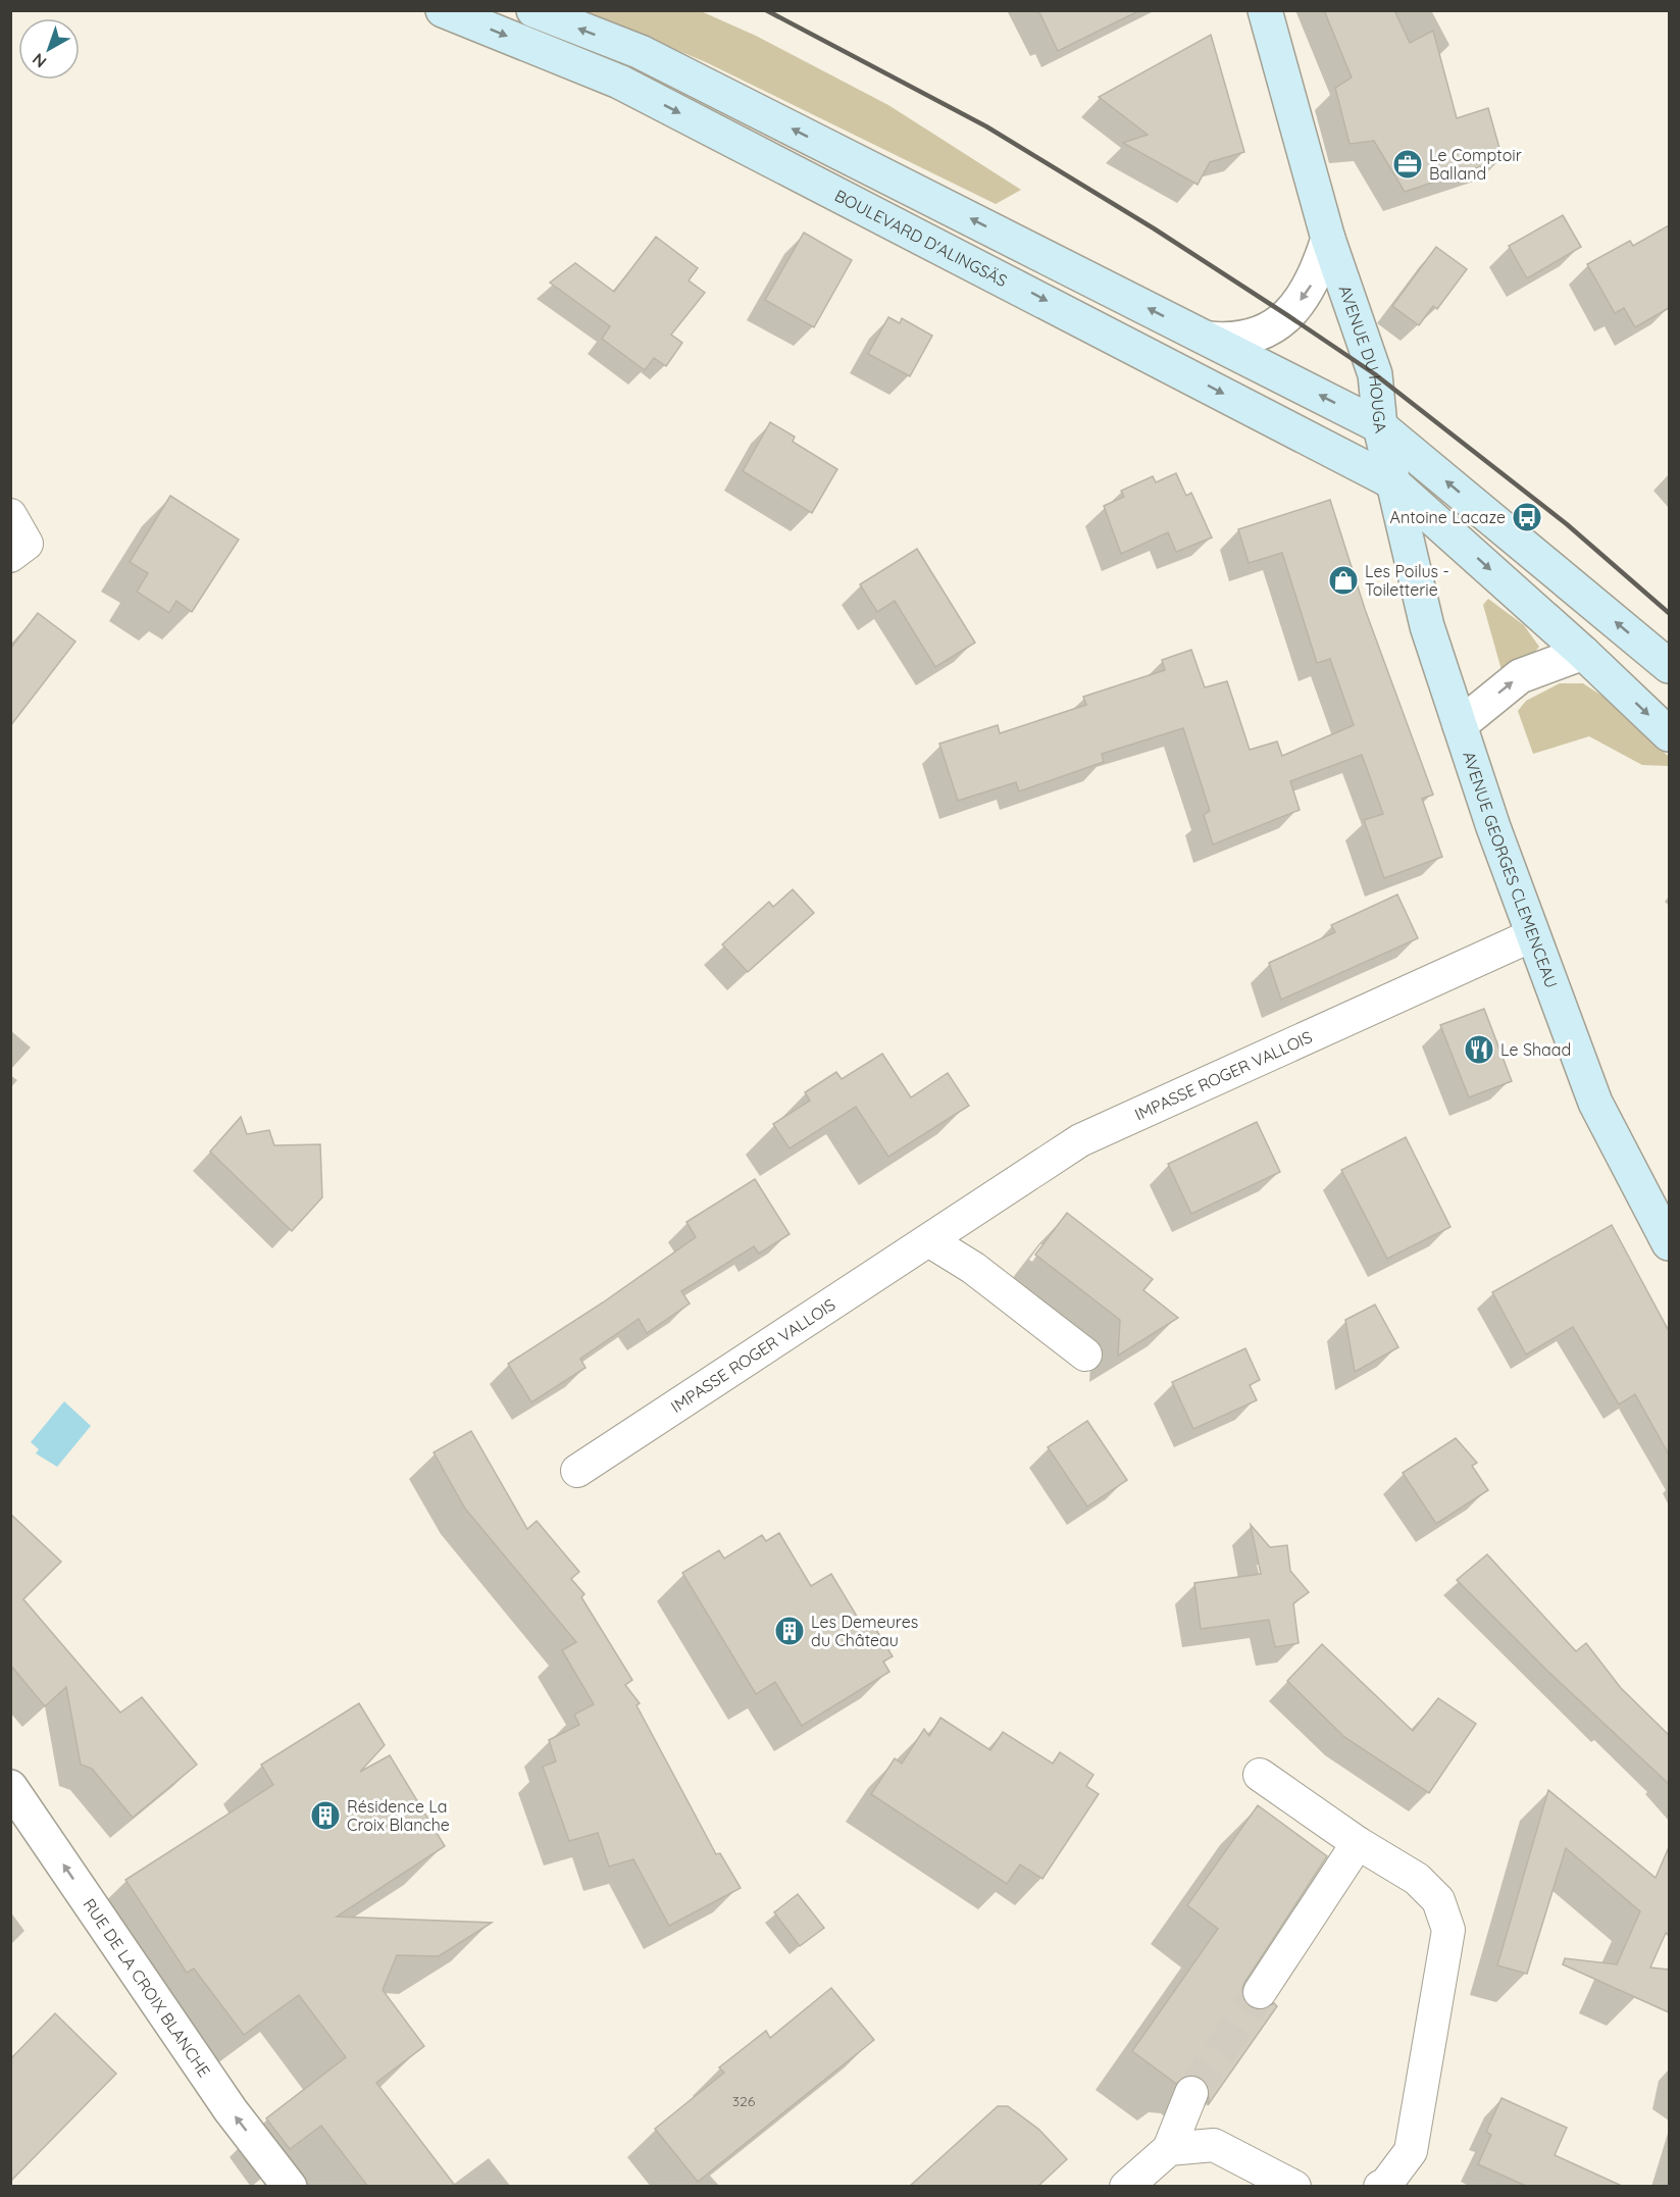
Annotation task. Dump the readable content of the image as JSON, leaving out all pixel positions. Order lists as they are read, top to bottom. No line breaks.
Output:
{"streets":{"main road":["BOULEVARD D'ALINGSÄS","AVENUE DU HOUGA","AVENUE GEORGES CLEMENCEAU"],"street":["IMPASSE ROGER VALLOIS","RUE DE LA CROIX BLANCHE"]},"crossings":[["BOULEVARD D'ALINGSÄS","AVENUE DU HOUGA"],["BOULEVARD D'ALINGSÄS","AVENUE GEORGES CLEMENCEAU"],["AVENUE DU HOUGA","AVENUE GEORGES CLEMENCEAU"],["AVENUE GEORGES CLEMENCEAU","IMPASSE ROGER VALLOIS"]],"one_way":["RUE DE LA CROIX BLANCHE"],"places":{"office":["Le Comptoir Balland"],"bus stop":["Antoine Lacaze"],"shop":["Les Poilus - Toiletterie"],"restaurant":["Le Shaad"],"building":["Les Demeures du Château","Résidence La Croix Blanche"]},"house_numbers":["326"],"north":"bottom left"}
